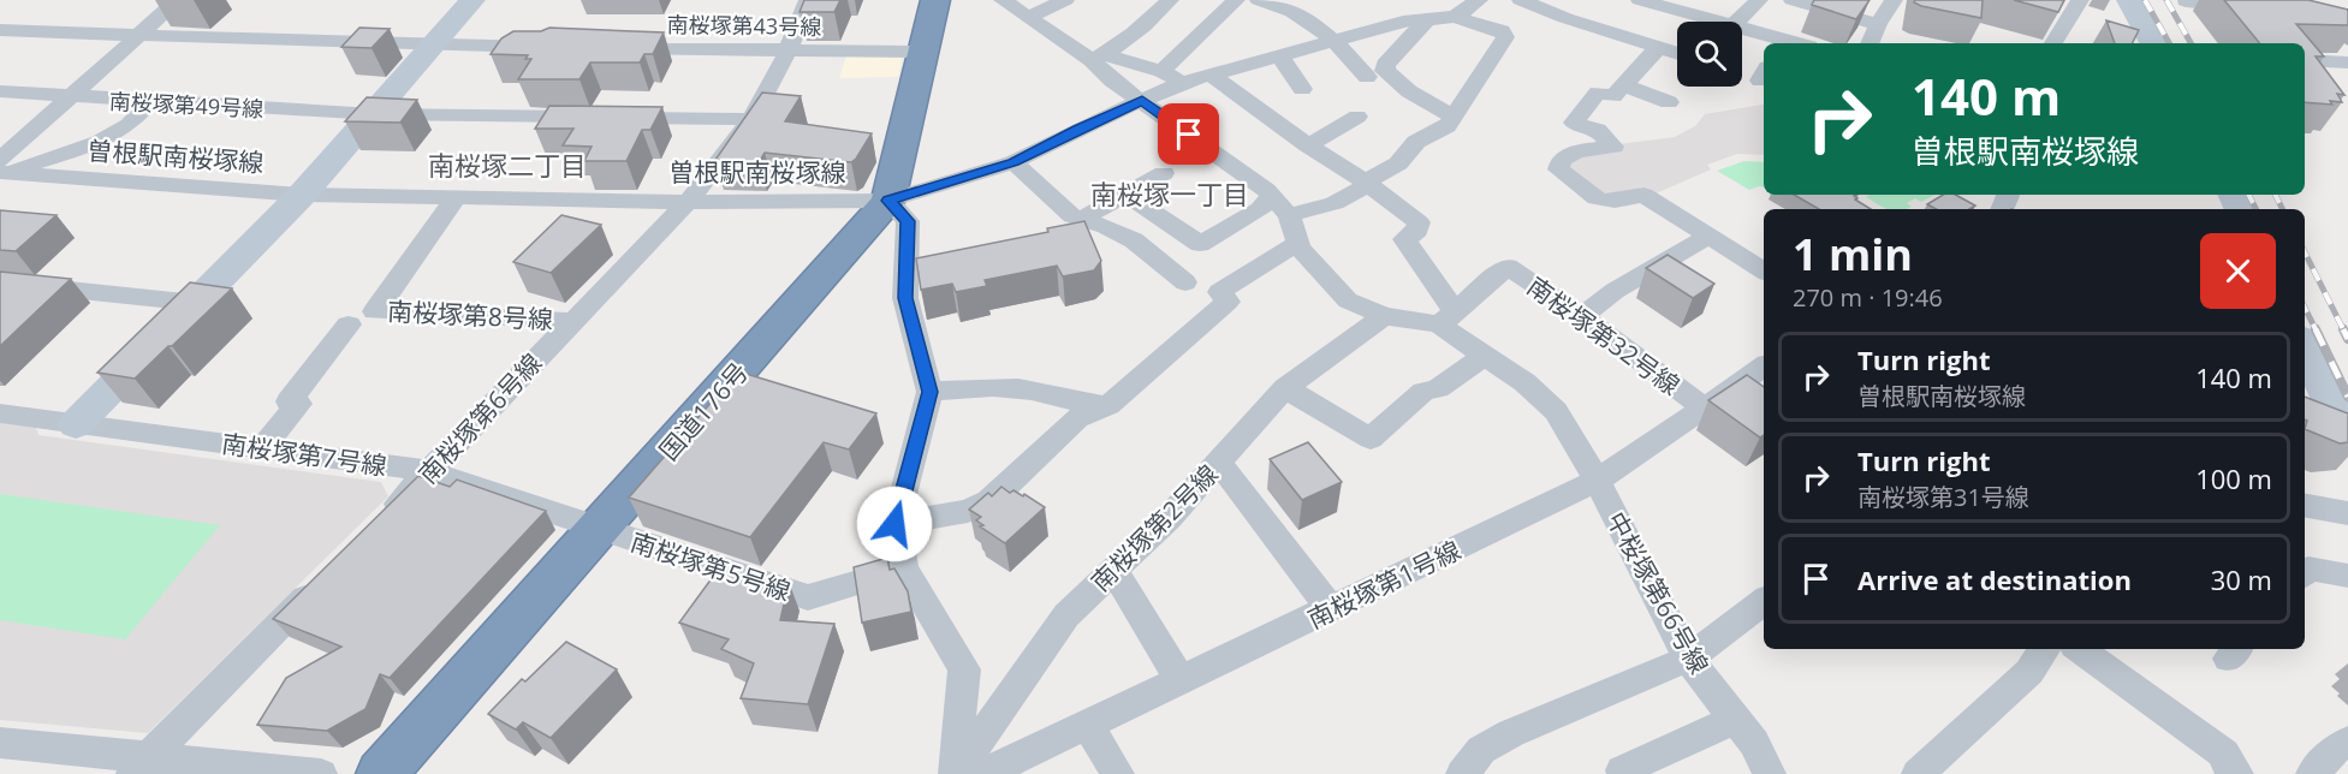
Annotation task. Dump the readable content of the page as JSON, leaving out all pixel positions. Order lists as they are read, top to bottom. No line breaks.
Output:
{"streets":{"highway":["国道176号"],"street":["南桜塚第43号線","南桜塚第49号線","曽根駅南桜塚線","南桜塚第8号線","南桜塚第32号線","南桜塚第6号線","南桜塚第7号線","南桜塚第2号線","南桜塚第5号線","南桜塚第1号線","中桜塚第66号線"]},"crossings":[["南桜塚第43号線","国道176号"],["南桜塚第43号線","南桜塚第6号線"],["南桜塚第49号線","南桜塚第6号線"],["曽根駅南桜塚線","南桜塚第8号線"],["曽根駅南桜塚線","国道176号"],["曽根駅南桜塚線","南桜塚第6号線"],["南桜塚第8号線","南桜塚第6号線"],["南桜塚第32号線","南桜塚第1号線"],["南桜塚第32号線","中桜塚第66号線"],["国道176号","南桜塚第7号線"],["国道176号","南桜塚第5号線"],["南桜塚第6号線","南桜塚第7号線"],["南桜塚第7号線","南桜塚第5号線"],["南桜塚第1号線","中桜塚第66号線"]],"districts":["南桜塚二丁目","南桜塚一丁目"],"page":{"turn":["140 m","曽根駅南桜塚線"],"heading":["1 min","270 m · 19:46"],"list":[{"name":"Turn right","note":"曽根駅南桜塚線","value":"140 m"},{"name":"Turn right","note":"南桜塚第31号線","value":"100 m"},{"name":"Arrive at destination","value":"30 m"}]}}
